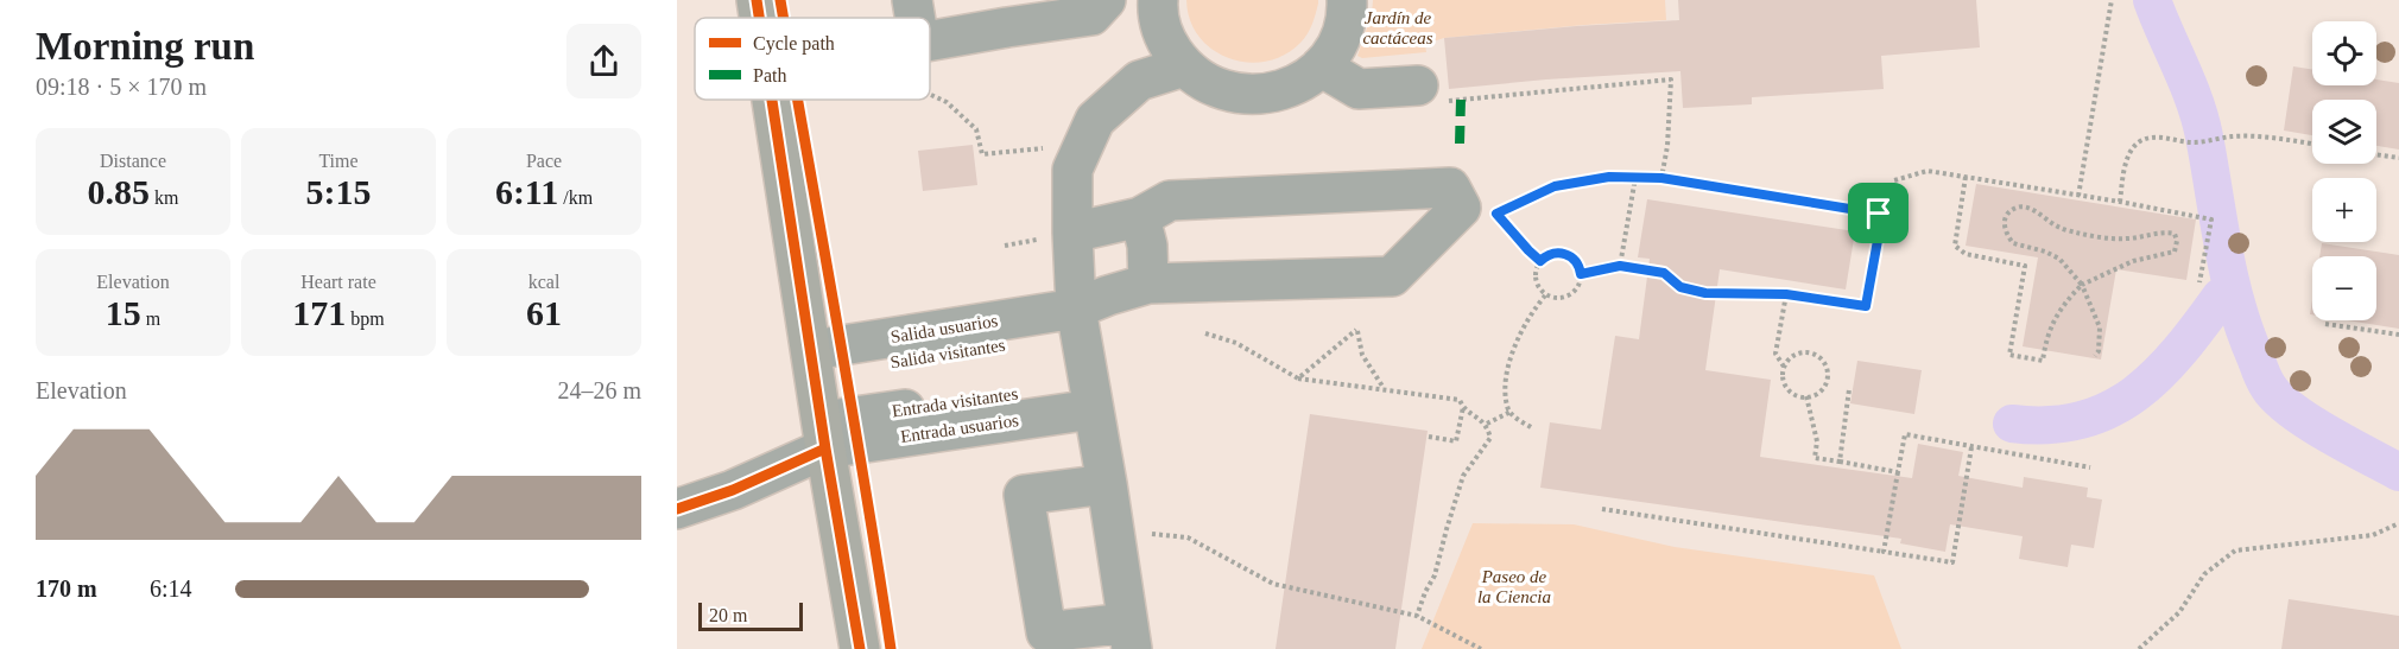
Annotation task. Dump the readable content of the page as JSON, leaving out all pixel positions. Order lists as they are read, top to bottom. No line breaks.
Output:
{"streets":{"street":["Salida usuarios","Entrada visitantes"]},"parks":["Jardín de cactáceas","Paseo de la Ciencia"],"legend":["Cycle path","Path"],"scale_bar":"20 m","page":{"heading":["Morning run","09:18 · 5 × 170 m"],"map_buttons":["+","−"],"stats":[["Distance","0.85 km"],["Time","5:15"],["Pace","6:11 /km"],["Elevation","15 m"],["Heart rate","171 bpm"],["kcal","61"]],"chart":["Elevation","24–26 m"],"list":[{"name":"170 m","note":"6:14"}],"scale":"20 m"}}
